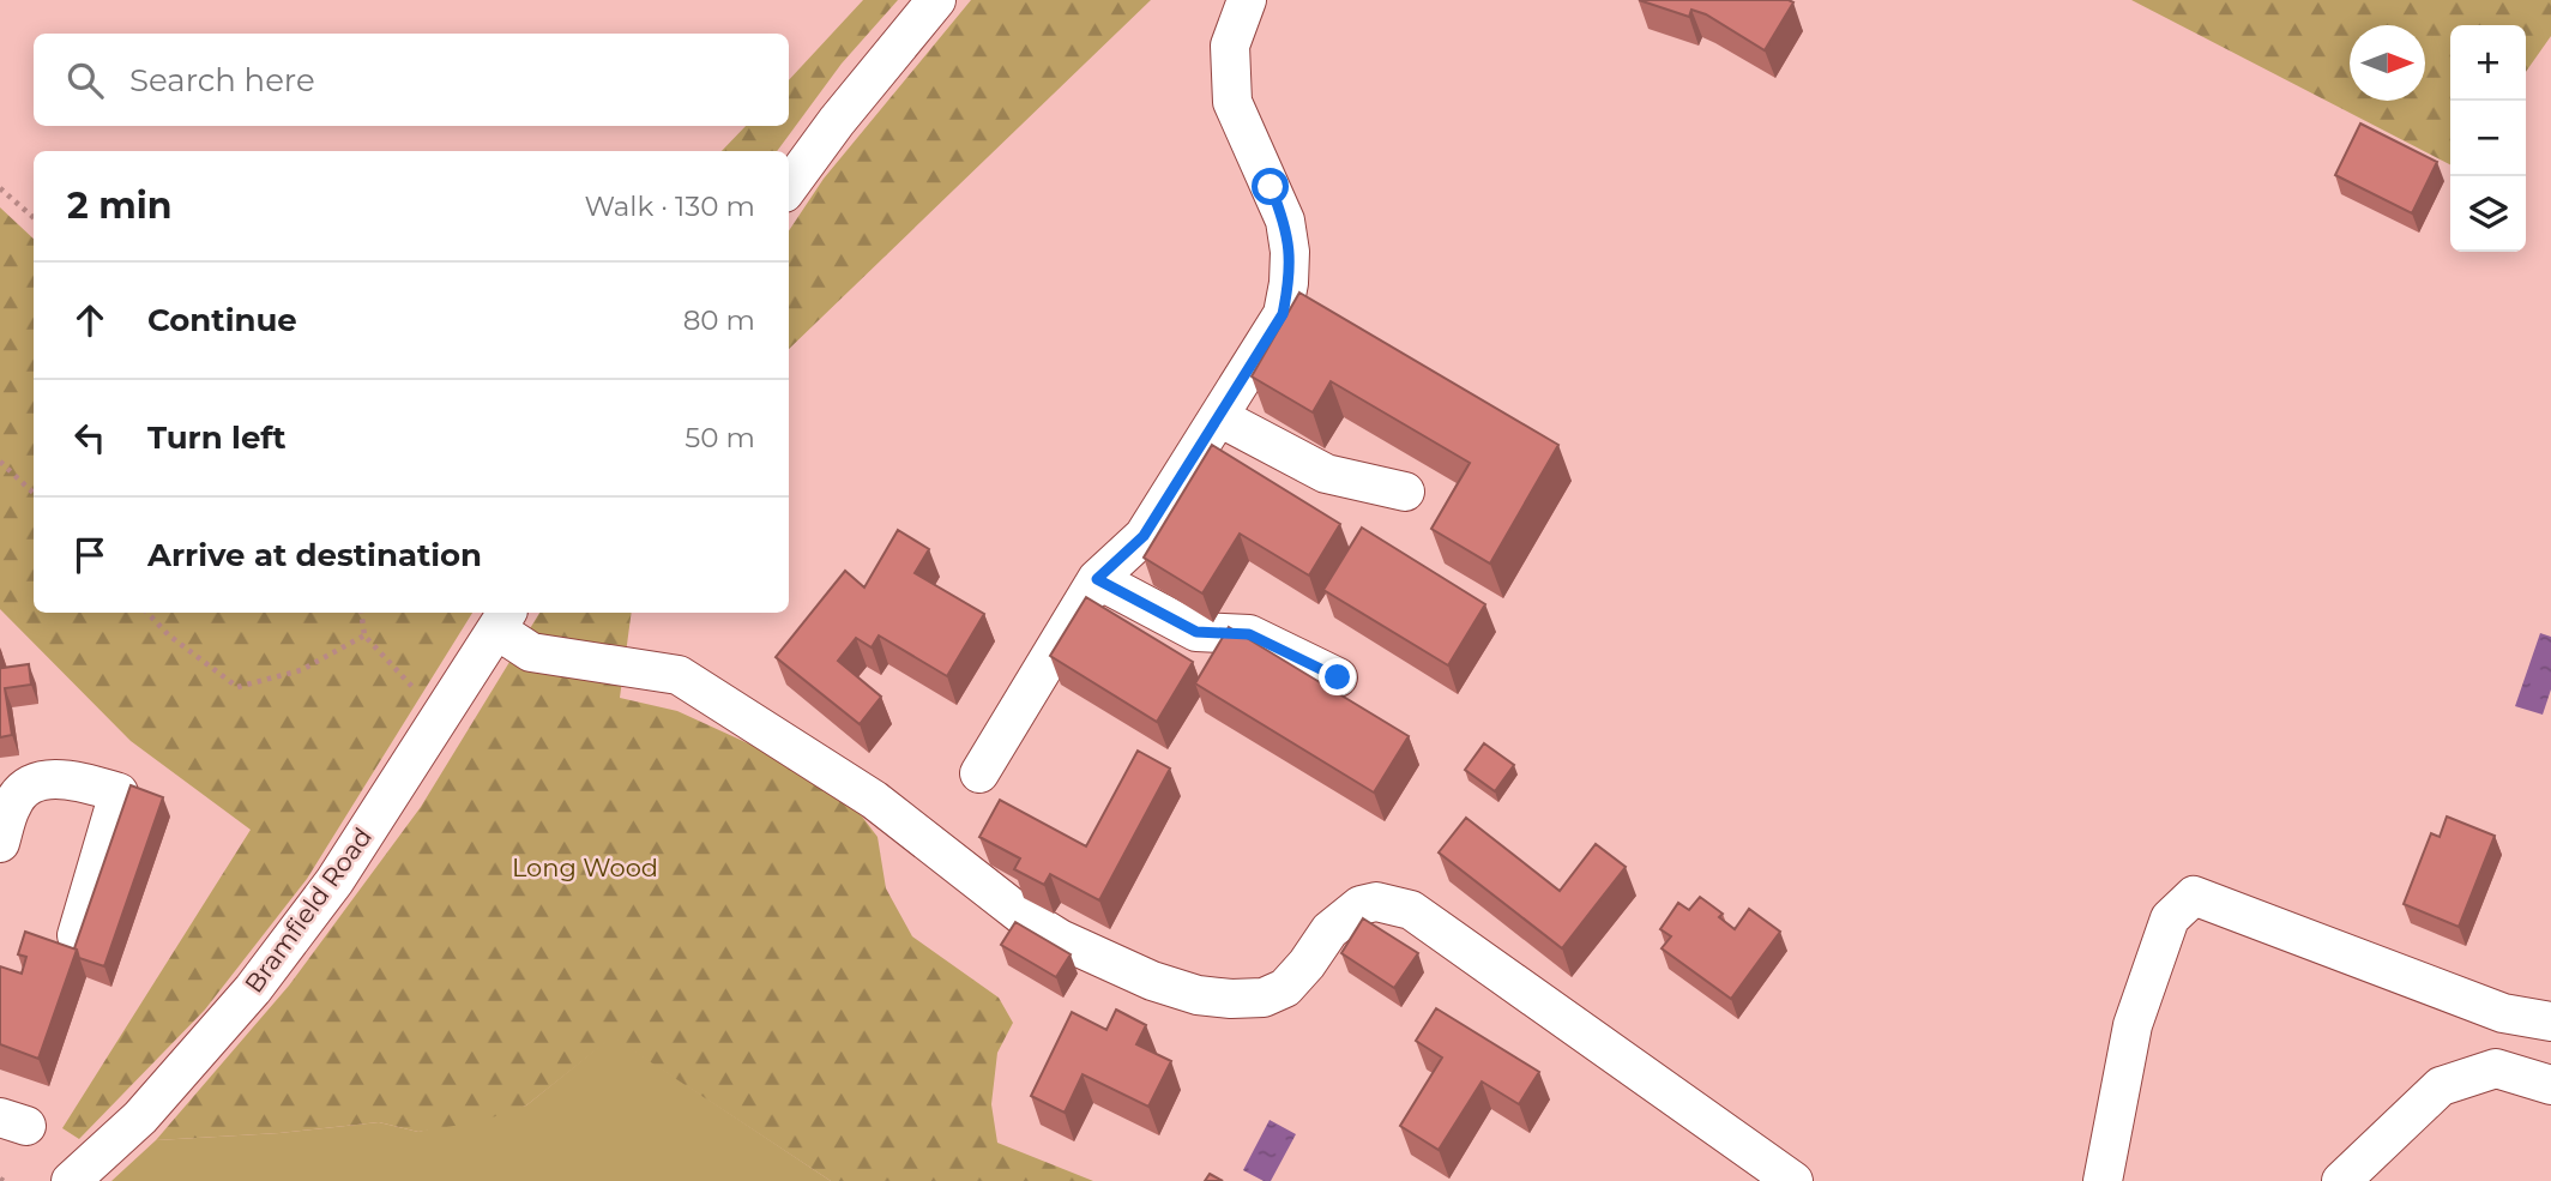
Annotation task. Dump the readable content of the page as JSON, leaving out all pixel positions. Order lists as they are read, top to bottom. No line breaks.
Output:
{"streets":{"street":["Bramfield Road"]},"parks":["Long Wood"],"north":"right","page":{"map_buttons":["+","−"],"search":"Search here","heading":["2 min","Walk · 130 m"],"list":[["Continue","80 m"],["Turn left","50 m"],"Arrive at destination"]}}
